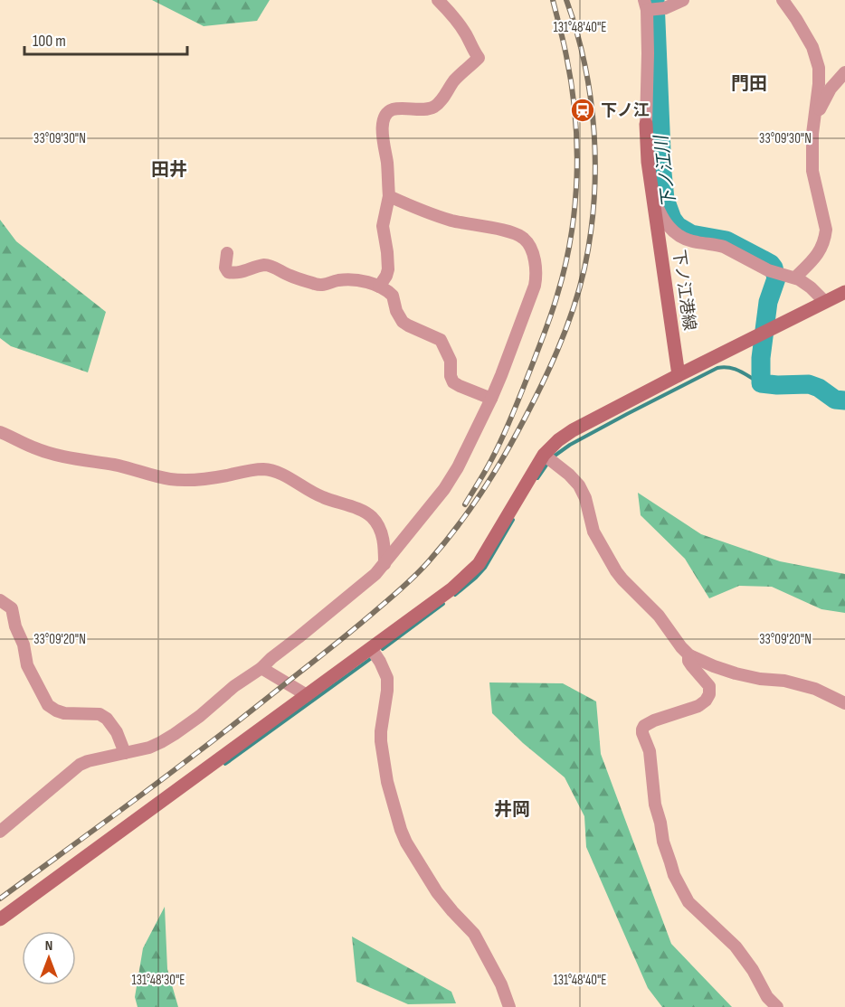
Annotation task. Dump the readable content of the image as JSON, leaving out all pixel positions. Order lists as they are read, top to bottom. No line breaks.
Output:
{"streets":{"street":["下ノ江港線"]},"districts":["門田","田井","井岡"],"water":["下ノ江川"],"places":{"station":["下ノ江"]},"scale_bar":"100 m","north":"top","coordinates":["131°48'40\"E","33°09'30\"N","33°09'20\"N","131°48'30\"E"]}
